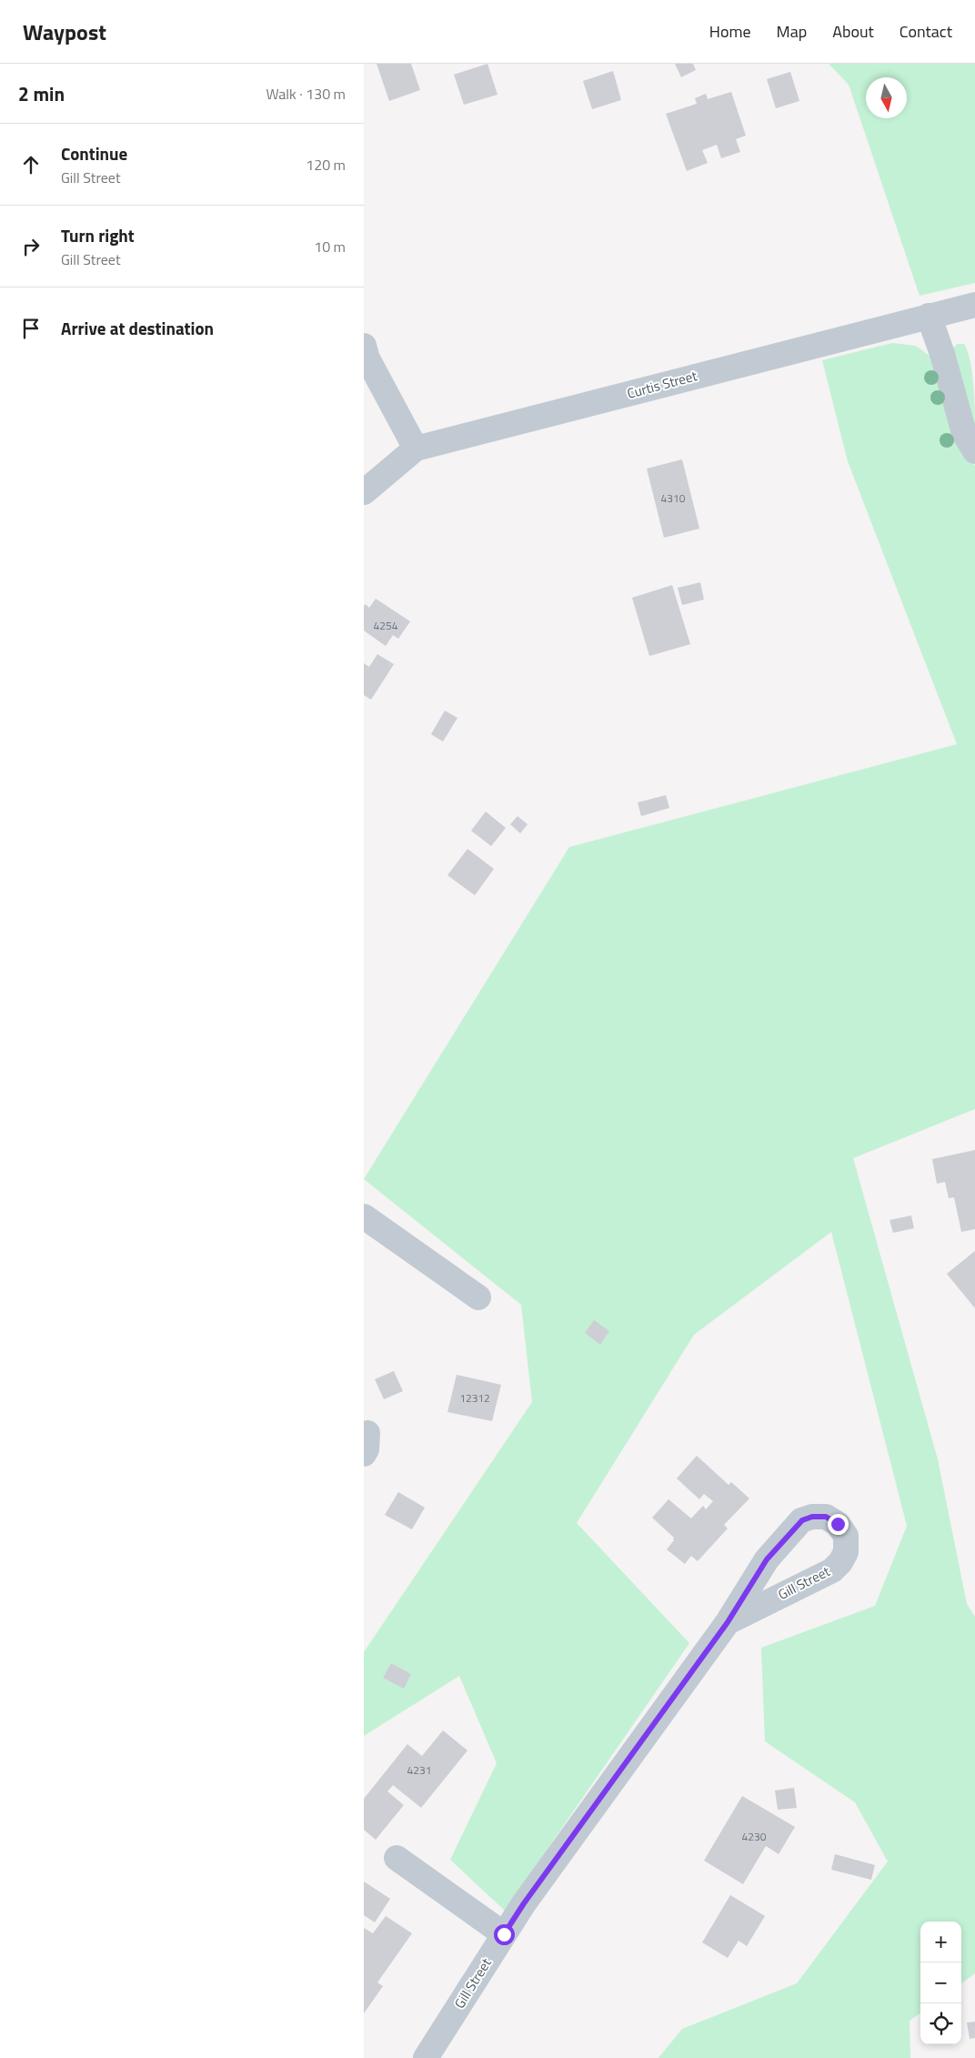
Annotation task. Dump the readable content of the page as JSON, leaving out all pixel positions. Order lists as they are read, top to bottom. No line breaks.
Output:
{"streets":{"street":["Curtis Street","Gill Street"]},"house_numbers":["4310","4254","12312","4231","4230"],"north":"bottom","page":{"header":"Waypost","nav":["Home","Map","About","Contact"],"heading":["2 min","Walk · 130 m"],"list":[["Continue","Gill Street","120 m"],["Turn right","Gill Street","10 m"],"Arrive at destination"],"map_buttons":["+","−"]}}
